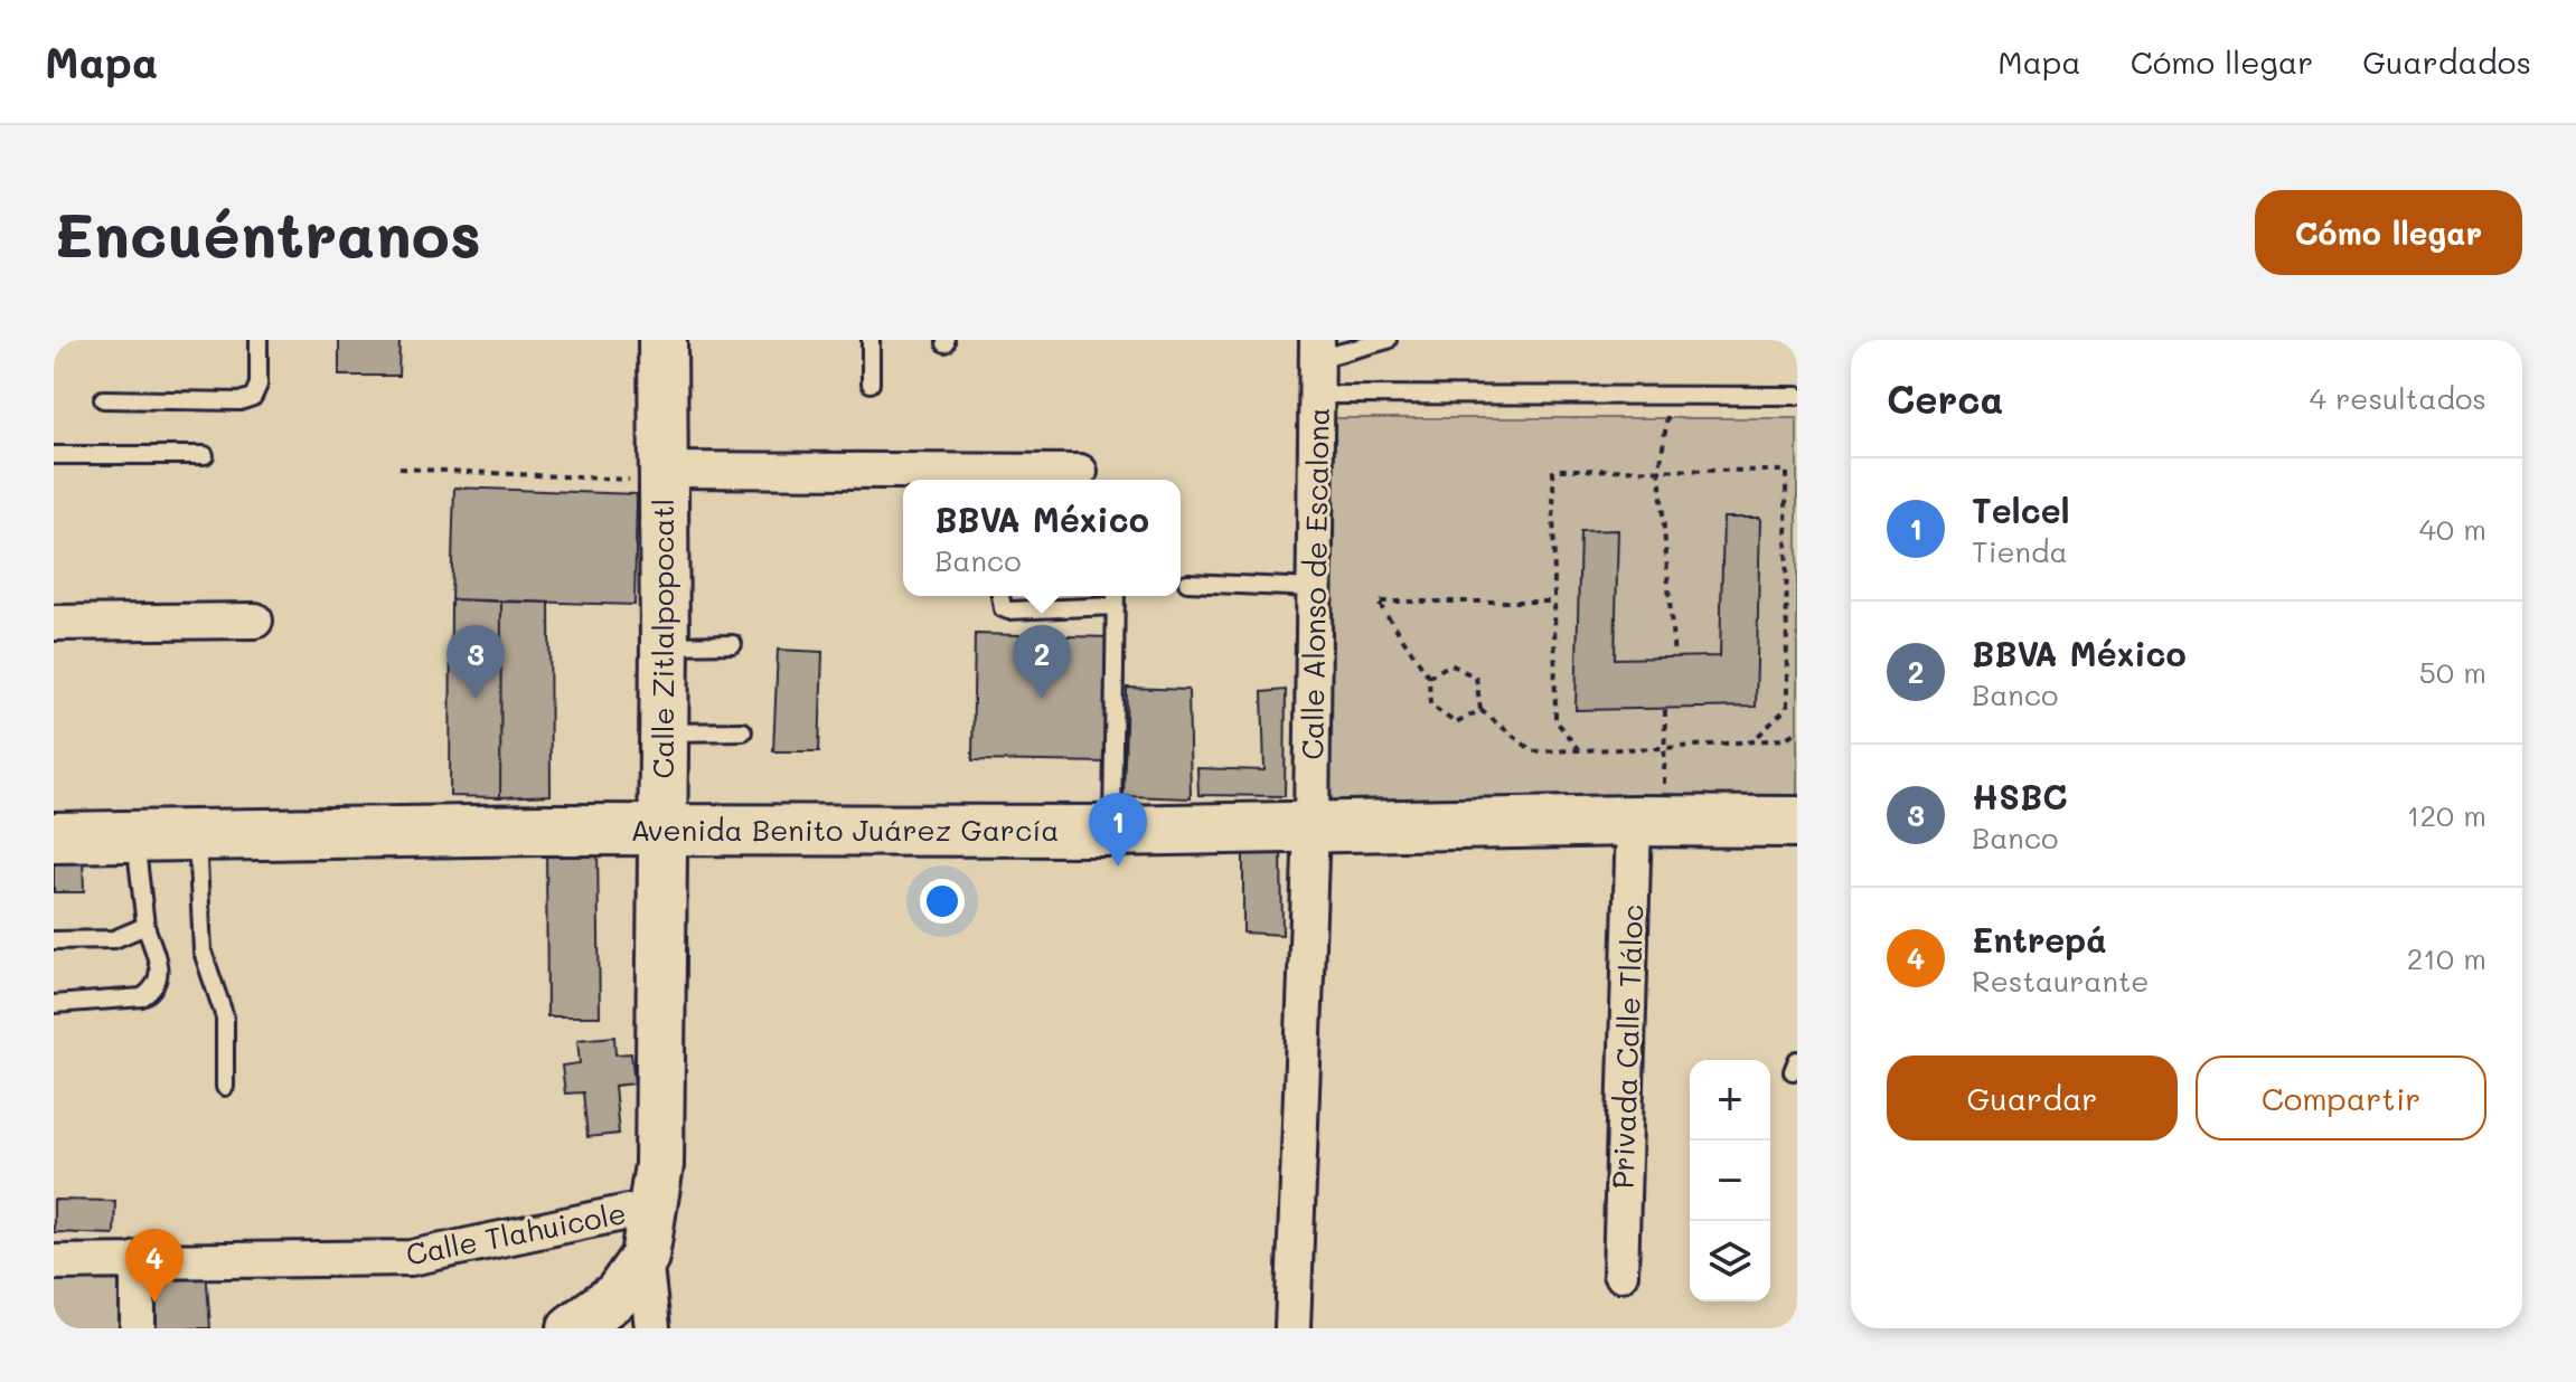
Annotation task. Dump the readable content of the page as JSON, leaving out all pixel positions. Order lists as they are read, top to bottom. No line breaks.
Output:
{"streets":{"main road":["Avenida Benito Juárez García"],"street":["Calle Alonso de Escalona","Calle Zitlalpopocatl","Privada Calle Tláloc","Calle Tlahuicole"]},"crossings":[["Calle Alonso de Escalona","Avenida Benito Juárez García"],["Calle Zitlalpopocatl","Avenida Benito Juárez García"],["Calle Zitlalpopocatl","Calle Tlahuicole"],["Avenida Benito Juárez García","Privada Calle Tláloc"]],"page":{"header":"Mapa","nav":["Mapa","Cómo llegar","Guardados"],"buttons":["Cómo llegar",["Guardar","Compartir"]],"title":"Encuéntranos","heading":["Cerca","4 resultados"],"list":[{"mark":"1","name":"Telcel","note":"Tienda","value":"40 m"},{"mark":"2","name":"BBVA México","note":"Banco","value":"50 m"},{"mark":"3","name":"HSBC","note":"Banco","value":"120 m"},{"mark":"4","name":"Entrepá","note":"Restaurante","value":"210 m"}],"popup":["BBVA México","Banco"],"pins":["2","3","1","4"],"map_buttons":["+","−"]}}
